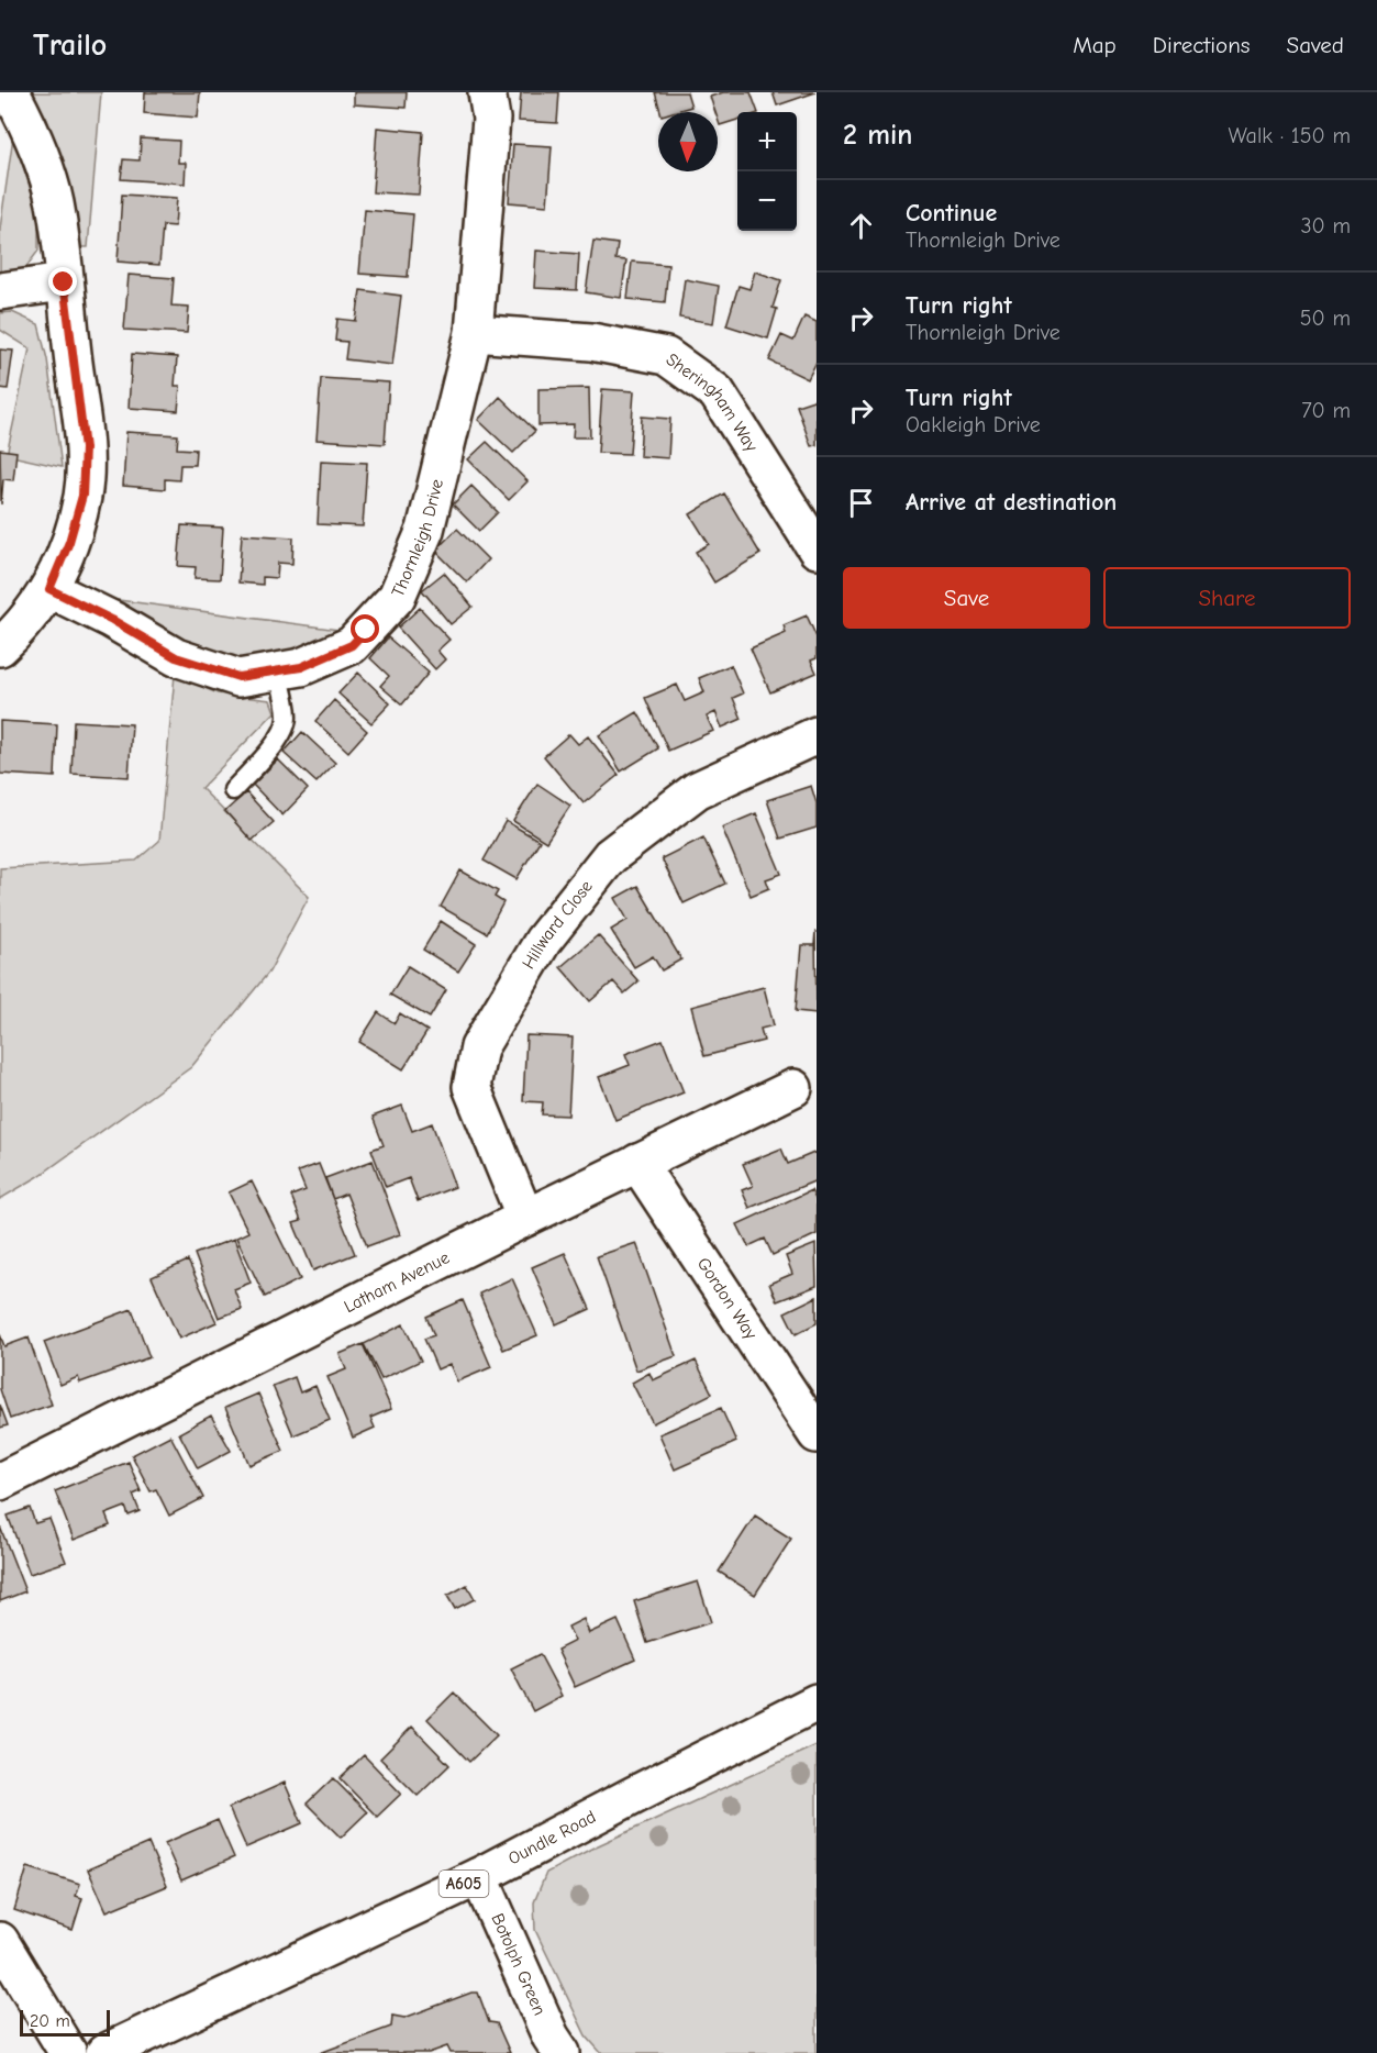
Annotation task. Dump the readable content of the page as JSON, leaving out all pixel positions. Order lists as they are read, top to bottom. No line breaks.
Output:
{"streets":{"street":["Sheringham Way","Thornleigh Drive","Hillward Close","Latham Avenue","Gordon Way","Oundle Road","A605","Botolph Green"]},"crossings":[["Sheringham Way","Thornleigh Drive"],["Hillward Close","Latham Avenue"],["Latham Avenue","Gordon Way"],["Oundle Road","Botolph Green"]],"scale_bar":"20 m","north":"bottom","page":{"header":"Trailo","nav":["Map","Directions","Saved"],"heading":["2 min","Walk · 150 m"],"map_buttons":["+","−"],"list":[["Continue","Thornleigh Drive","30 m"],["Turn right","Thornleigh Drive","50 m"],["Turn right","Oakleigh Drive","70 m"],"Arrive at destination"],"buttons":["Save","Share"],"scale":"20 m"}}
